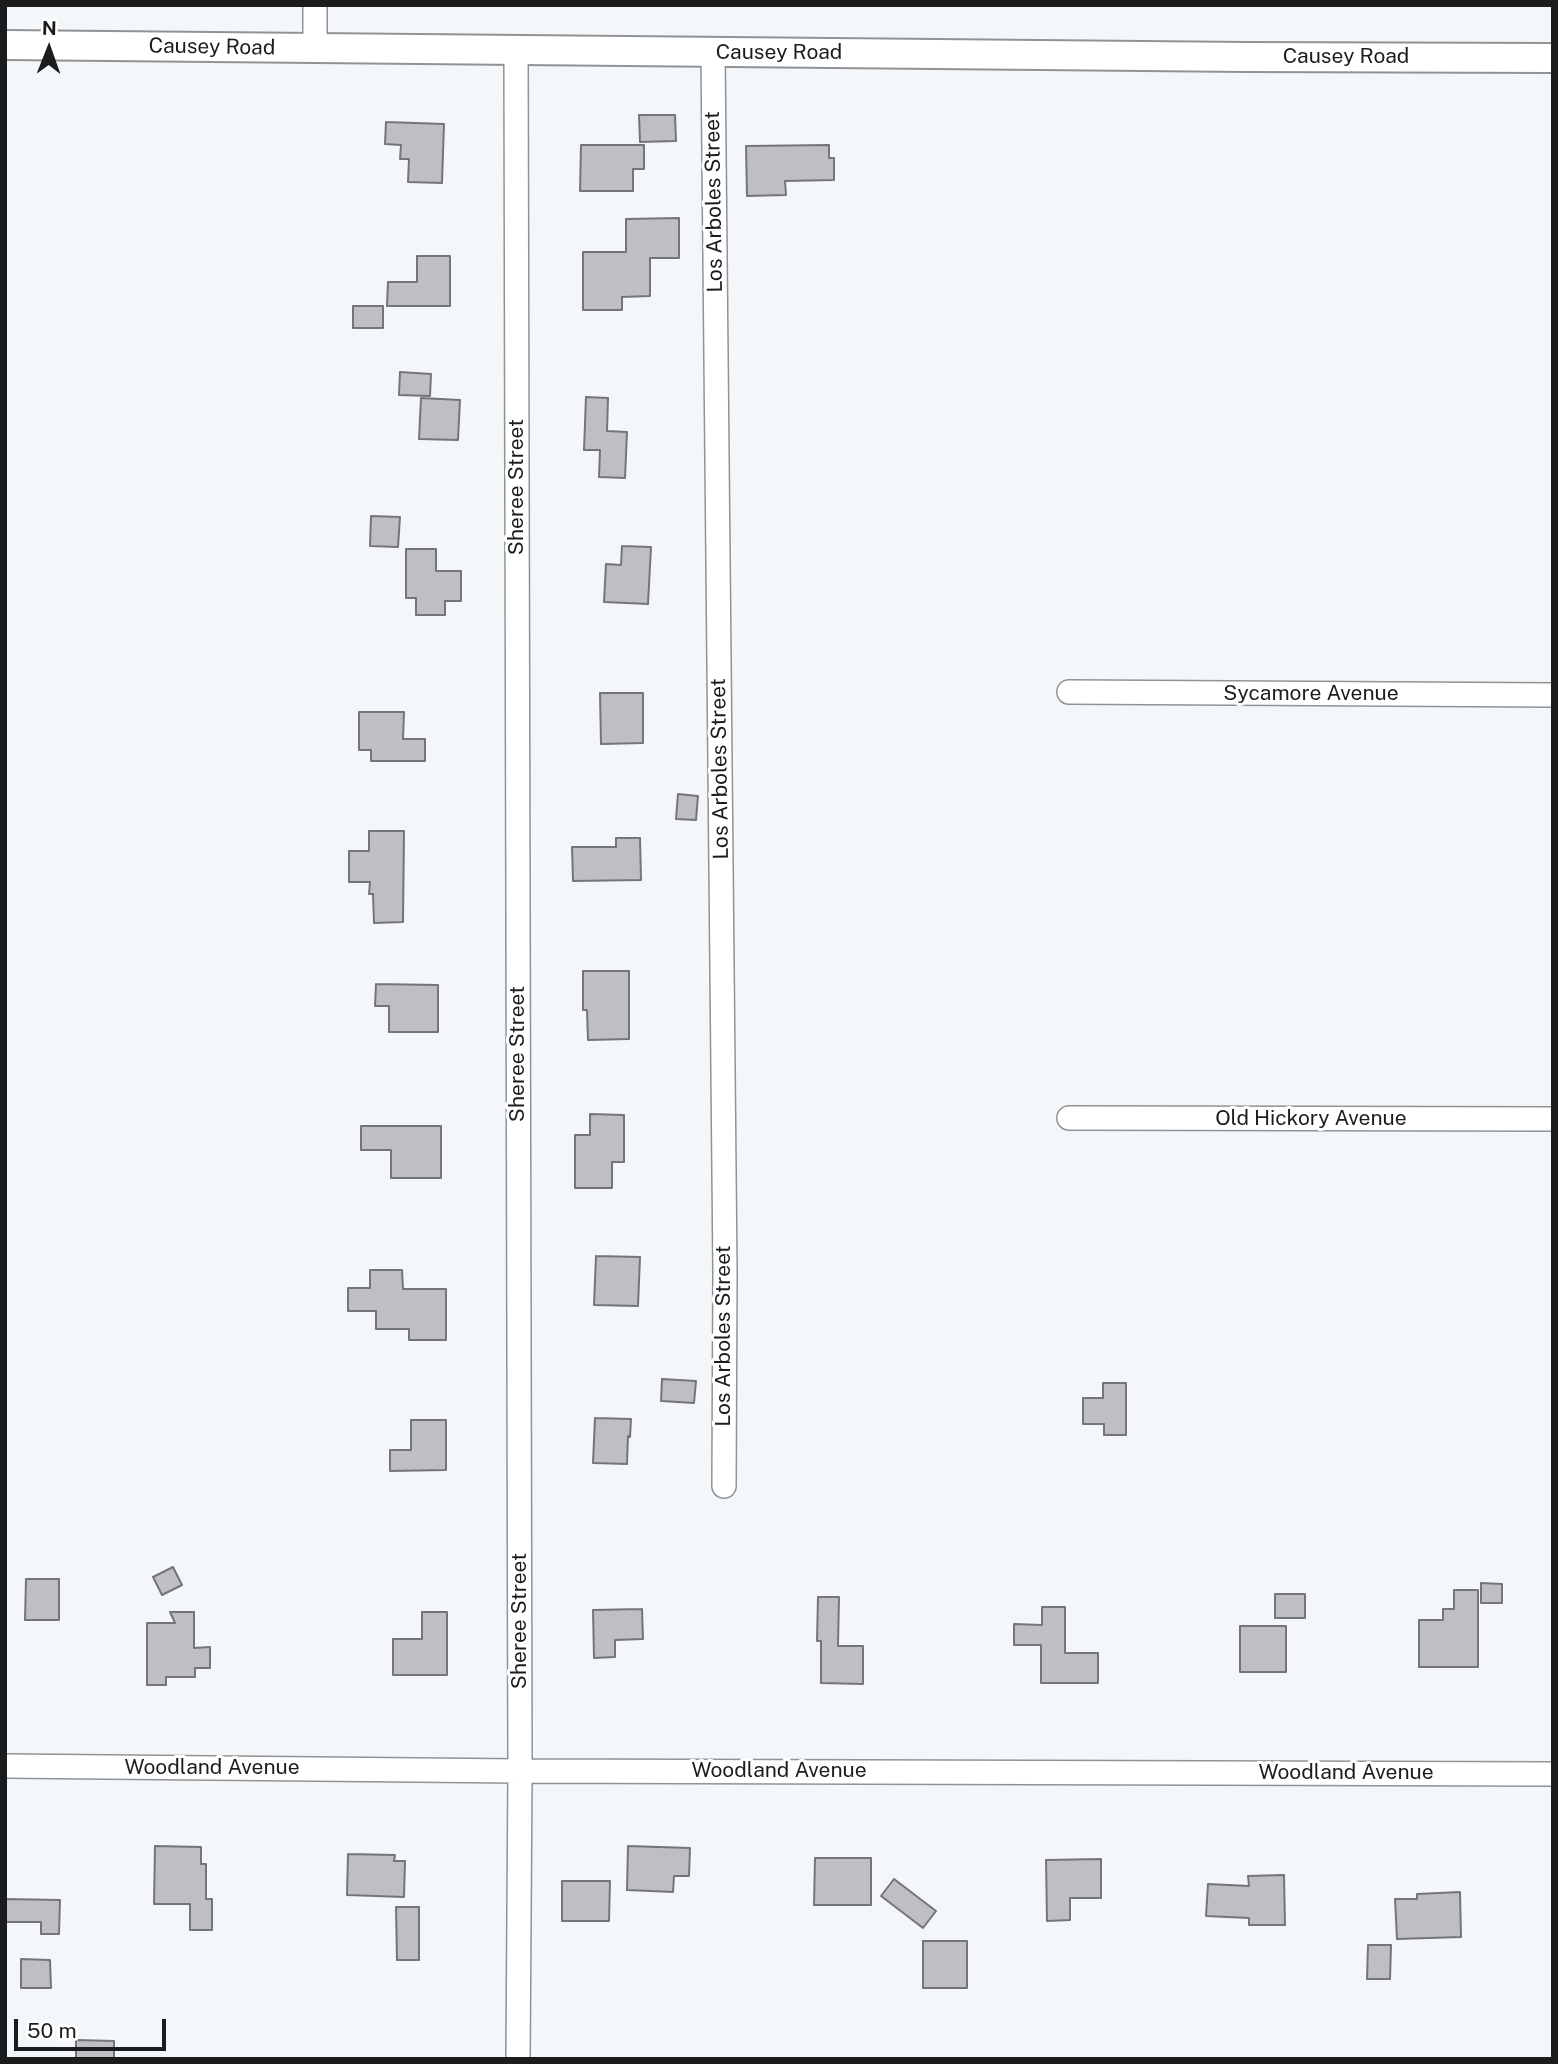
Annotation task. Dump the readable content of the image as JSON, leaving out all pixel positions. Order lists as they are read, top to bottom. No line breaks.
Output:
{"streets":{"street":["Causey Road","Los Arboles Street","Sheree Street","Sycamore Avenue","Old Hickory Avenue","Woodland Avenue"]},"crossings":[["Causey Road","Los Arboles Street"],["Causey Road","Sheree Street"],["Sheree Street","Woodland Avenue"]],"scale_bar":"50 m","north":"top"}
